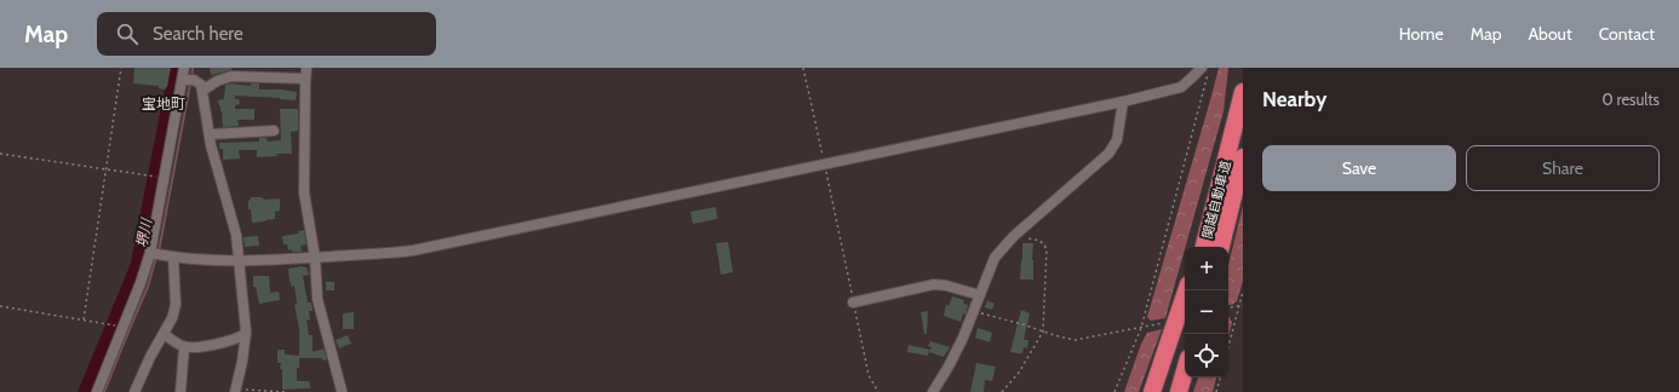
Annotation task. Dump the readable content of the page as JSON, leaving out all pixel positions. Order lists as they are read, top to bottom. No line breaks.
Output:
{"streets":{"highway":["関越自動車道"]},"districts":["宝地町"],"water":["堺川"],"page":{"header":"Map","search":"Search here","nav":["Home","Map","About","Contact"],"heading":["Nearby","0 results"],"buttons":["Save","Share"],"map_buttons":["+","−"]}}
